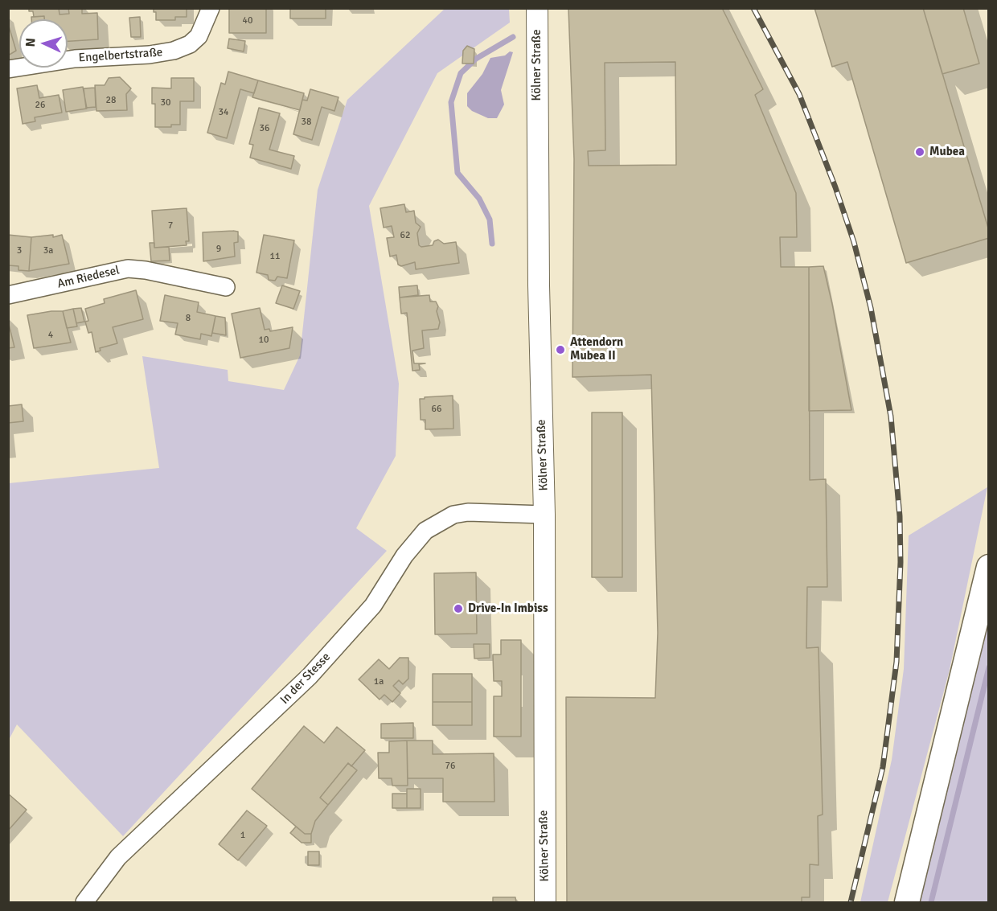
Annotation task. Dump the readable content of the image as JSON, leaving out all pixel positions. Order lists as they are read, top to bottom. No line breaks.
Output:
{"streets":{"street":["Engelbertstraße","Kölner Straße","Am Riedesel","In der Stesse"]},"crossings":[["Kölner Straße","In der Stesse"]],"places":["Mubea","Attendorn Mubea II","Drive-In Imbiss"],"house_numbers":["40","28","30","26","34","38","36","7","62","9","3","3a","11","8","4","10","66","1a","76","1"],"north":"left"}
